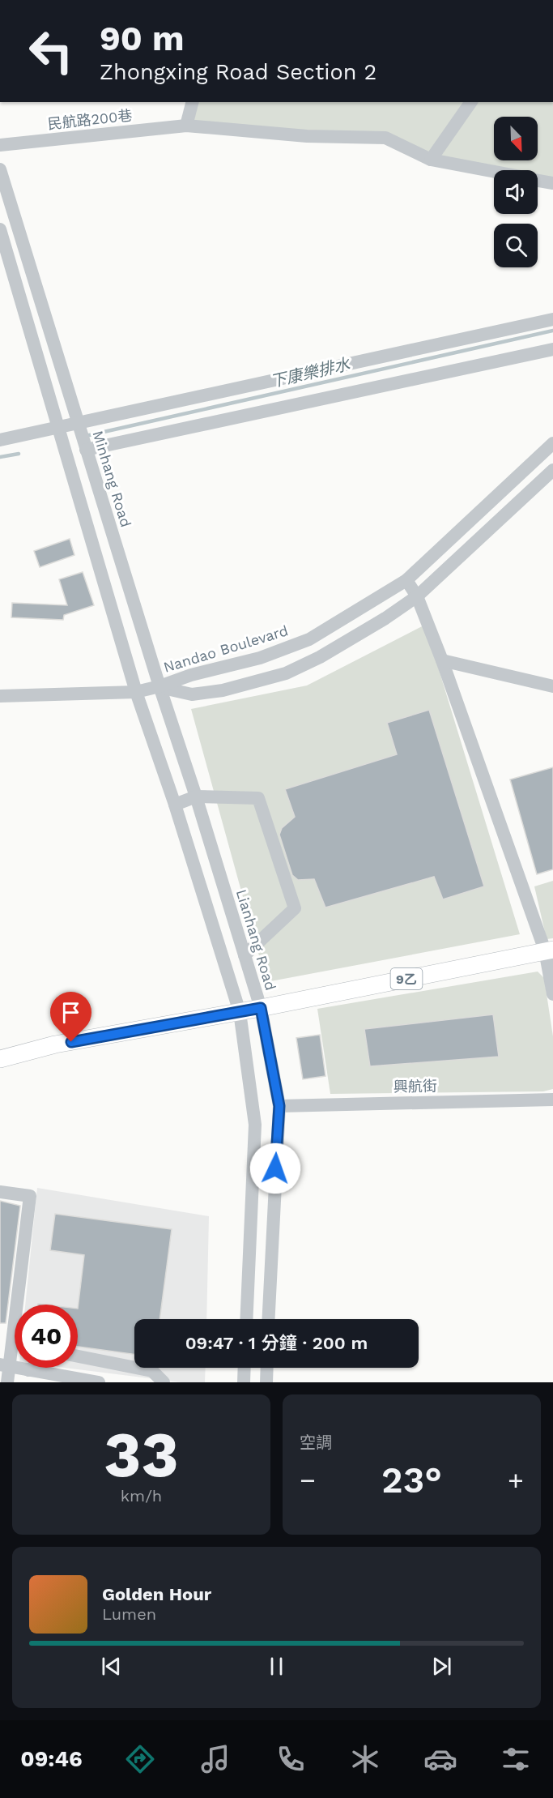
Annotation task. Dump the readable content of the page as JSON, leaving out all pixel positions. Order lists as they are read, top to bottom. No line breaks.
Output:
{"streets":{"main road":["9乙"],"street":["民航路200巷","Minhang Road","Nandao Boulevard","Lianhang Road","興航街"]},"crossings":[["Minhang Road","Nandao Boulevard"],["Minhang Road","Lianhang Road"],["Lianhang Road","9乙"],["Lianhang Road","興航街"]],"water":["下康樂排水"],"north":"bottom right","page":{"turn":["90 m","Zhongxing Road Section 2"],"limit":"40","trip":"09:47 · 1 分鐘 · 200 m","tile":[["33","km/h"],"空調"],"heat":["−","23°","+"],"song":["Golden Hour","Lumen"],"tabs":"09:46"}}
